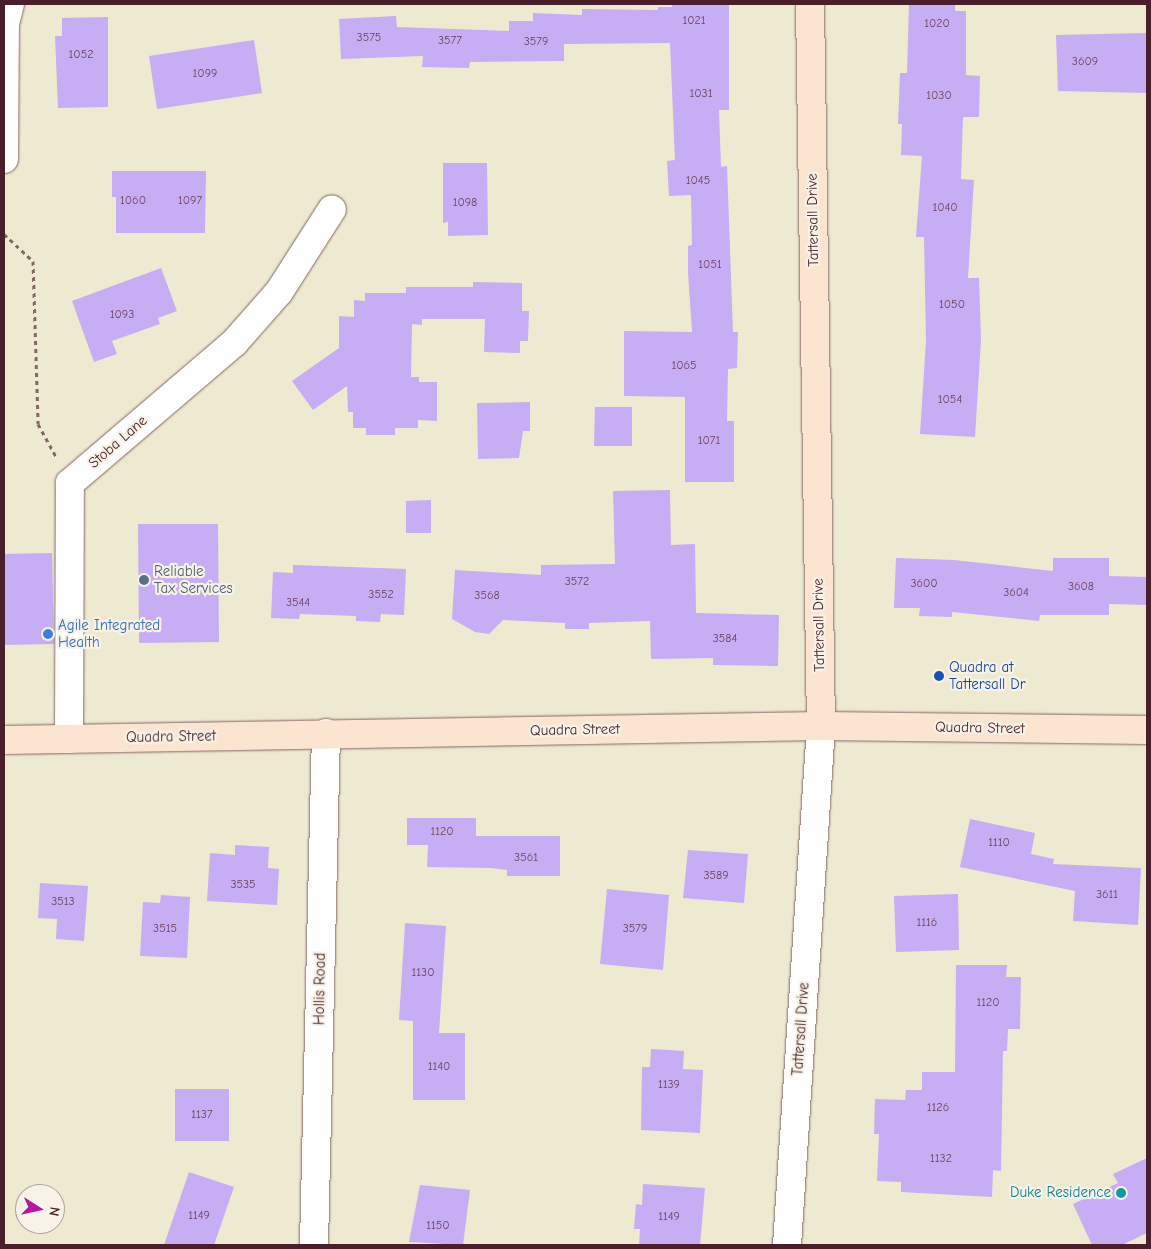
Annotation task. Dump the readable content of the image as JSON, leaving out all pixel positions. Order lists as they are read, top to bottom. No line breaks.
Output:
{"streets":{"main road":["Tattersall Drive","Quadra Street"],"street":["Stoba Lane","Hollis Road"]},"crossings":[["Tattersall Drive","Quadra Street"],["Quadra Street","Hollis Road"]],"places":["Reliable Tax Services","Agile Integrated Health","Quadra at Tattersall Dr","Duke Residence"],"house_numbers":["1021","1020","3575","3577","3579","1052","3609","1099","1031","1030","1045","1060","1097","1098","1040","1051","1050","1093","1065","1054","1071","3572","3600","3608","3604","3552","3568","3544","3584","1120","1110","3561","3589","3535","3611","3513","1116","3515","3579","1130","1120","1140","1139","1126","1137","1132","1149","1149","1150"],"north":"right"}
